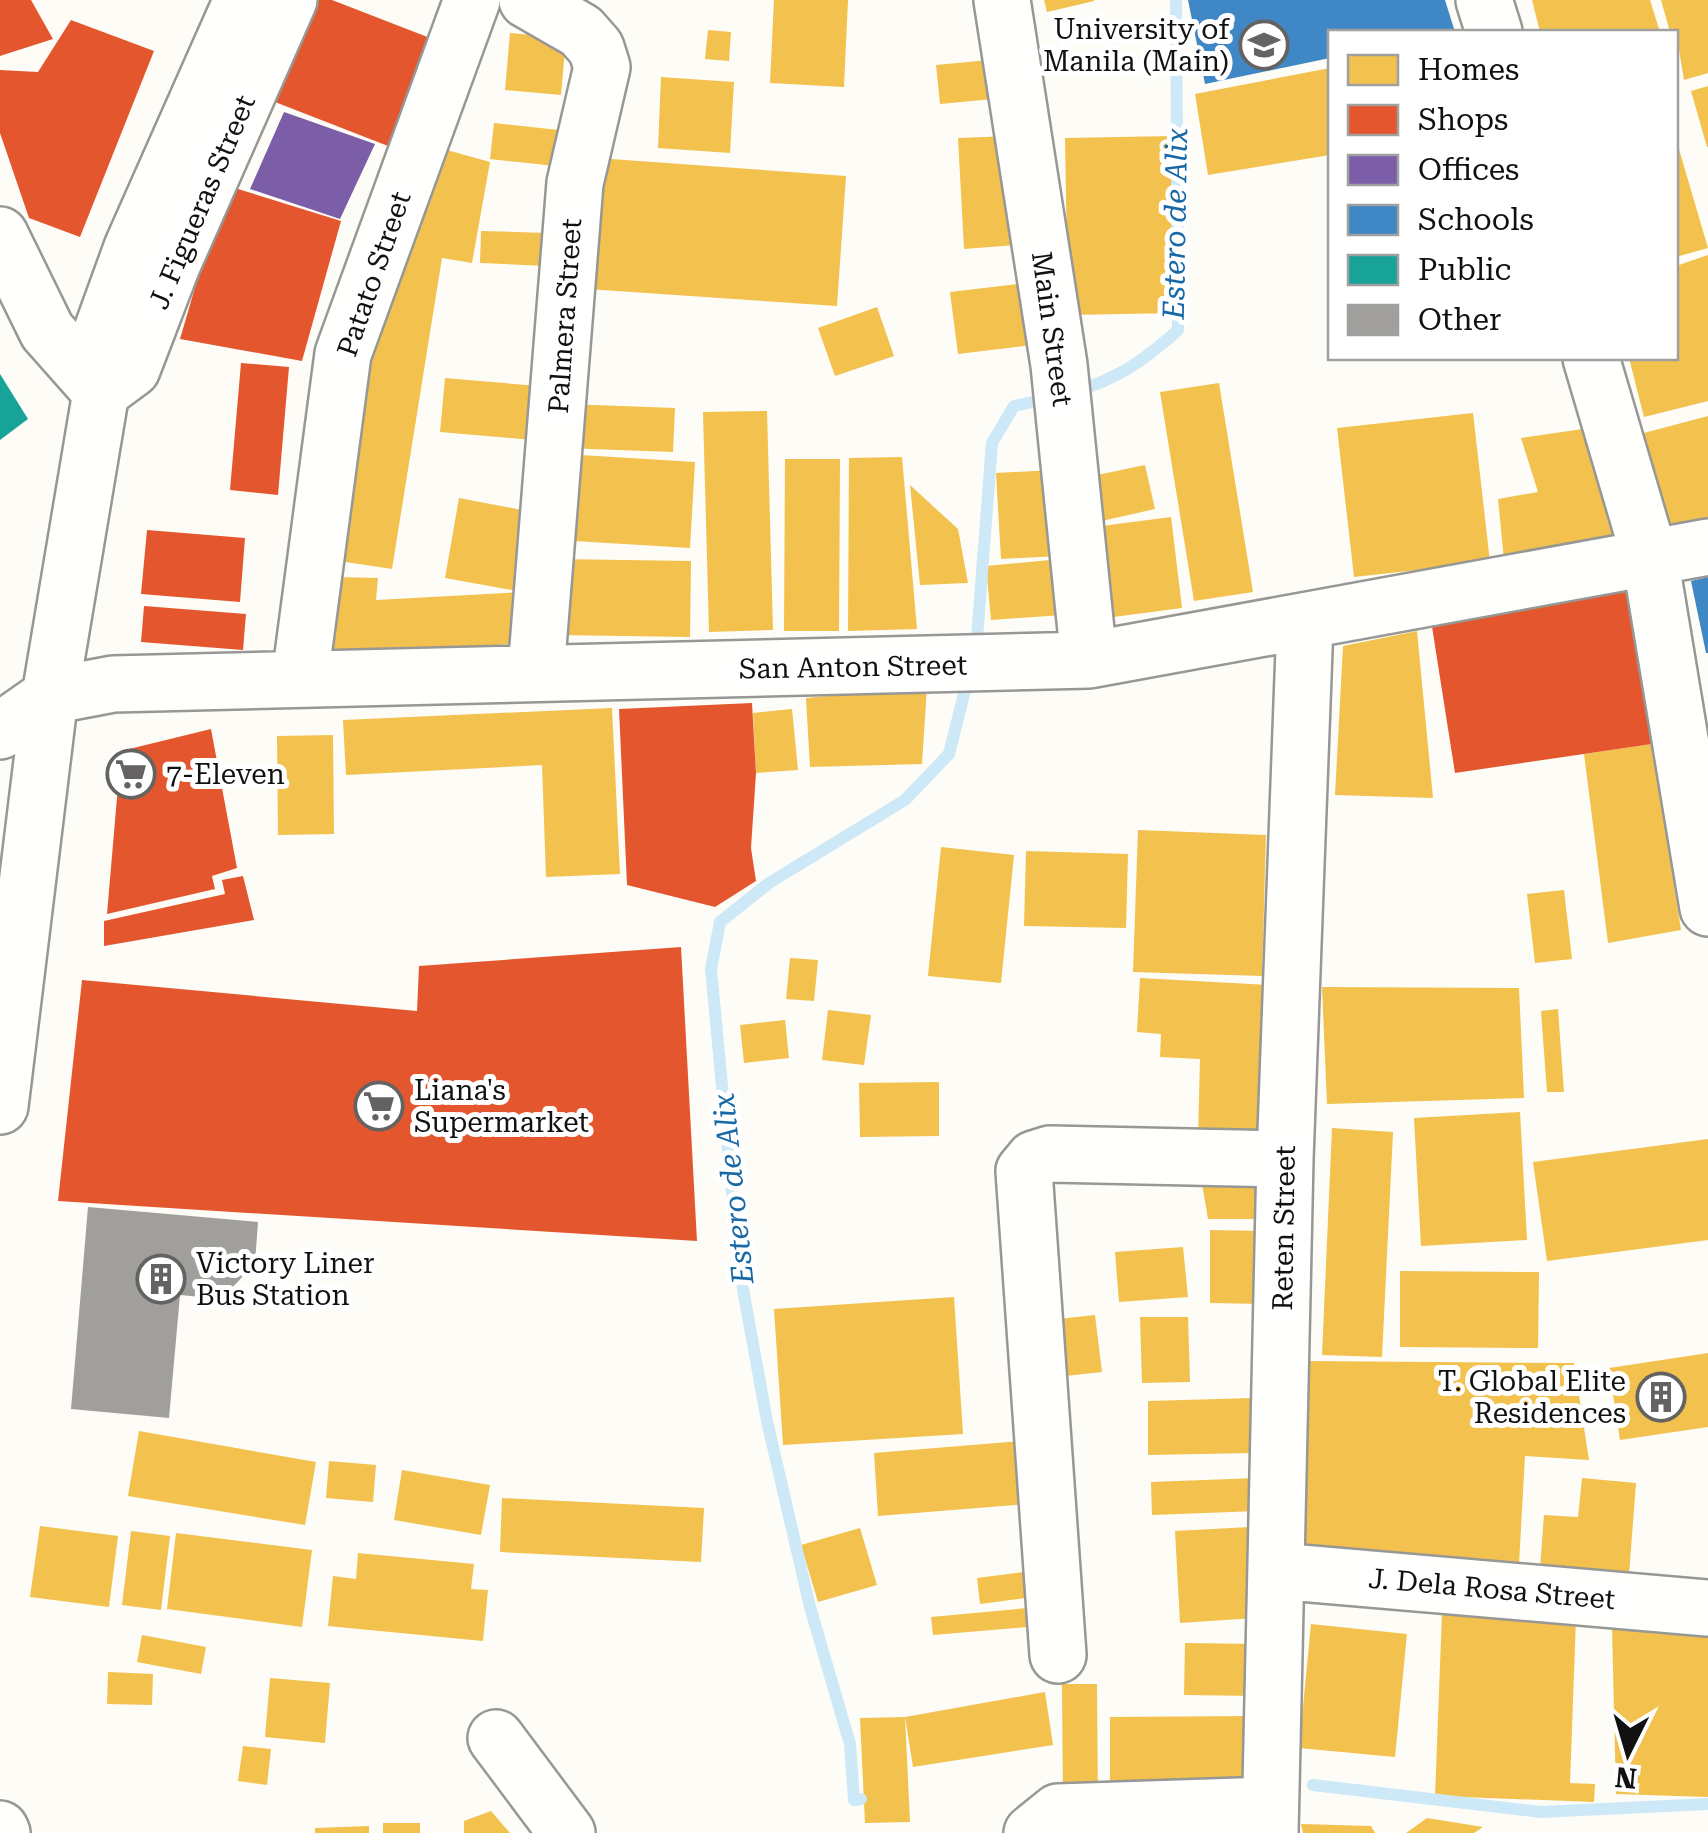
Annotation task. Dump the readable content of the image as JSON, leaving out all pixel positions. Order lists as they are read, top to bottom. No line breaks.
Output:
{"streets":{"street":["J. Figueras Street","Patato Street","Palmera Street","Main Street","San Anton Street","Reten Street","J. Dela Rosa Street"]},"crossings":[["J. Figueras Street","San Anton Street"],["Patato Street","San Anton Street"],["Palmera Street","San Anton Street"],["Main Street","San Anton Street"],["San Anton Street","Reten Street"],["Reten Street","J. Dela Rosa Street"]],"water":["Estero de Alix"],"places":{"school or university":["University of Manila (Main)"],"supermarket":["7-Eleven","Liana's Supermarket"],"building":["Victory Liner Bus Station","T. Global Elite Residences"]},"legend":["Homes","Shops","Offices","Schools","Public","Other"],"north":"bottom"}
